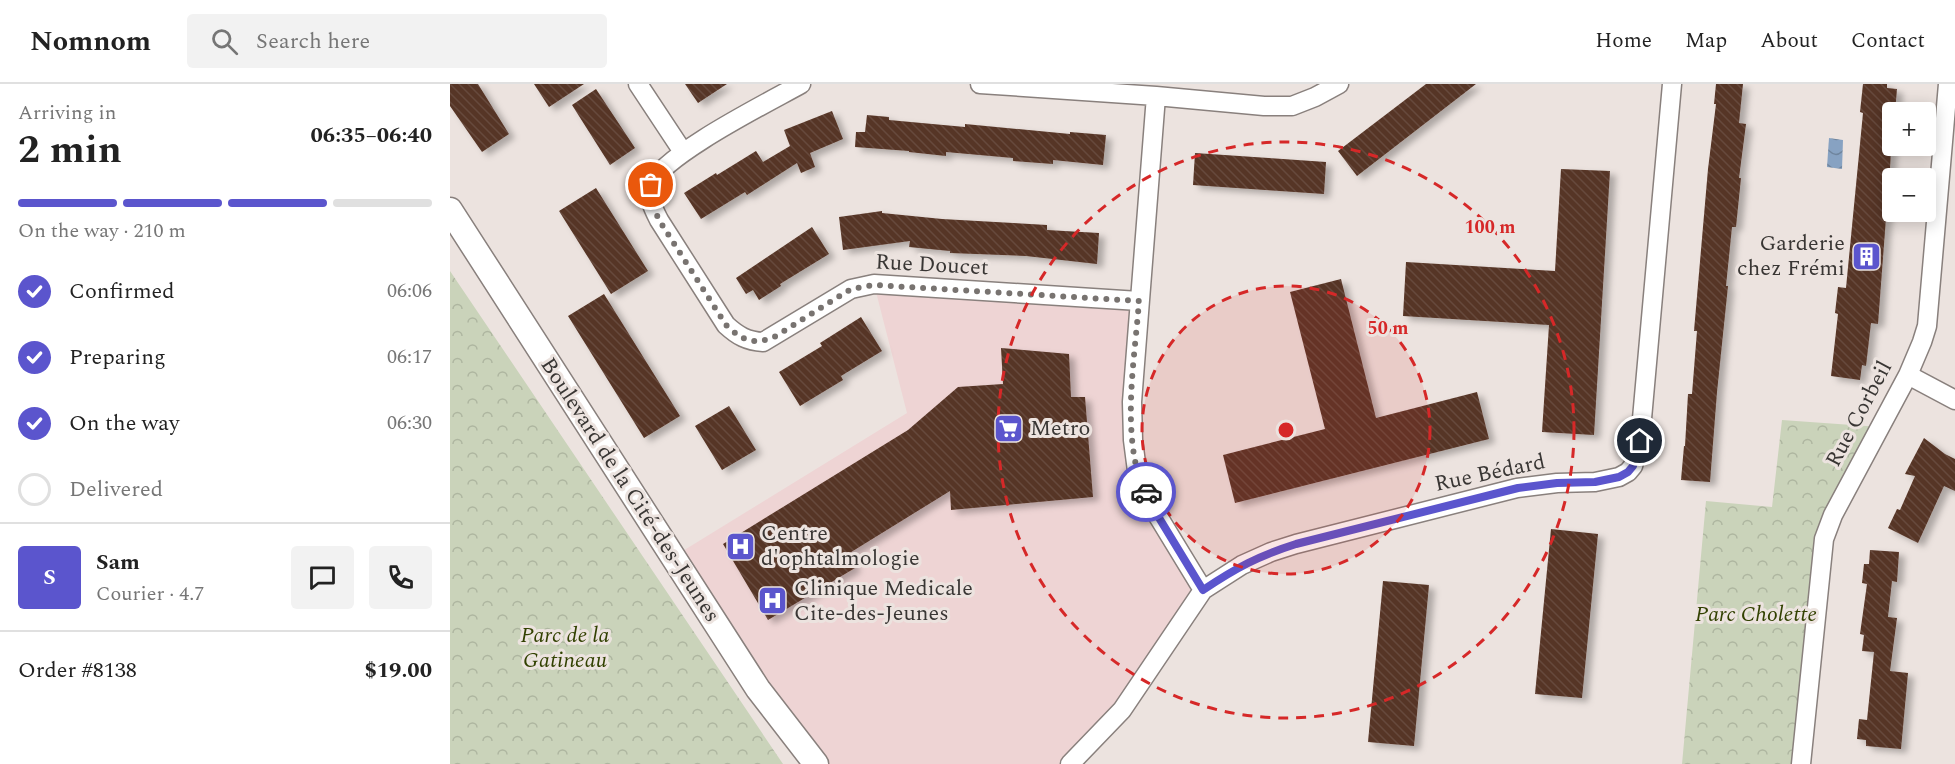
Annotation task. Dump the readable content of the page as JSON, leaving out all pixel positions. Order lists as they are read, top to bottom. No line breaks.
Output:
{"streets":{"street":["Rue Doucet","Rue Corbeil","Rue Bédard","Boulevard de la Cité-des-Jeunes"]},"parks":["Parc Cholette","Parc de la Gatineau"],"places":{"building":["Garderie chez Frémi"],"supermarket":["Metro"],"hospital":["Centre d'ophtalmologie","Clinique Medicale Cite-des-Jeunes"]},"page":{"header":"Nomnom","search":"Search here","nav":["Home","Map","About","Contact"],"heading":["2 min","Arriving in","06:35–06:40"],"panel":["Sam","Courier · 4.7","Order #8138","$19.00"],"map_buttons":["+","−"],"bar":"On the way · 210 m","list":[["Confirmed","06:06"],["Preparing","06:17"],["On the way","06:30"],"Delivered"],"round":"S"},"rings":["100 m","50 m"]}
